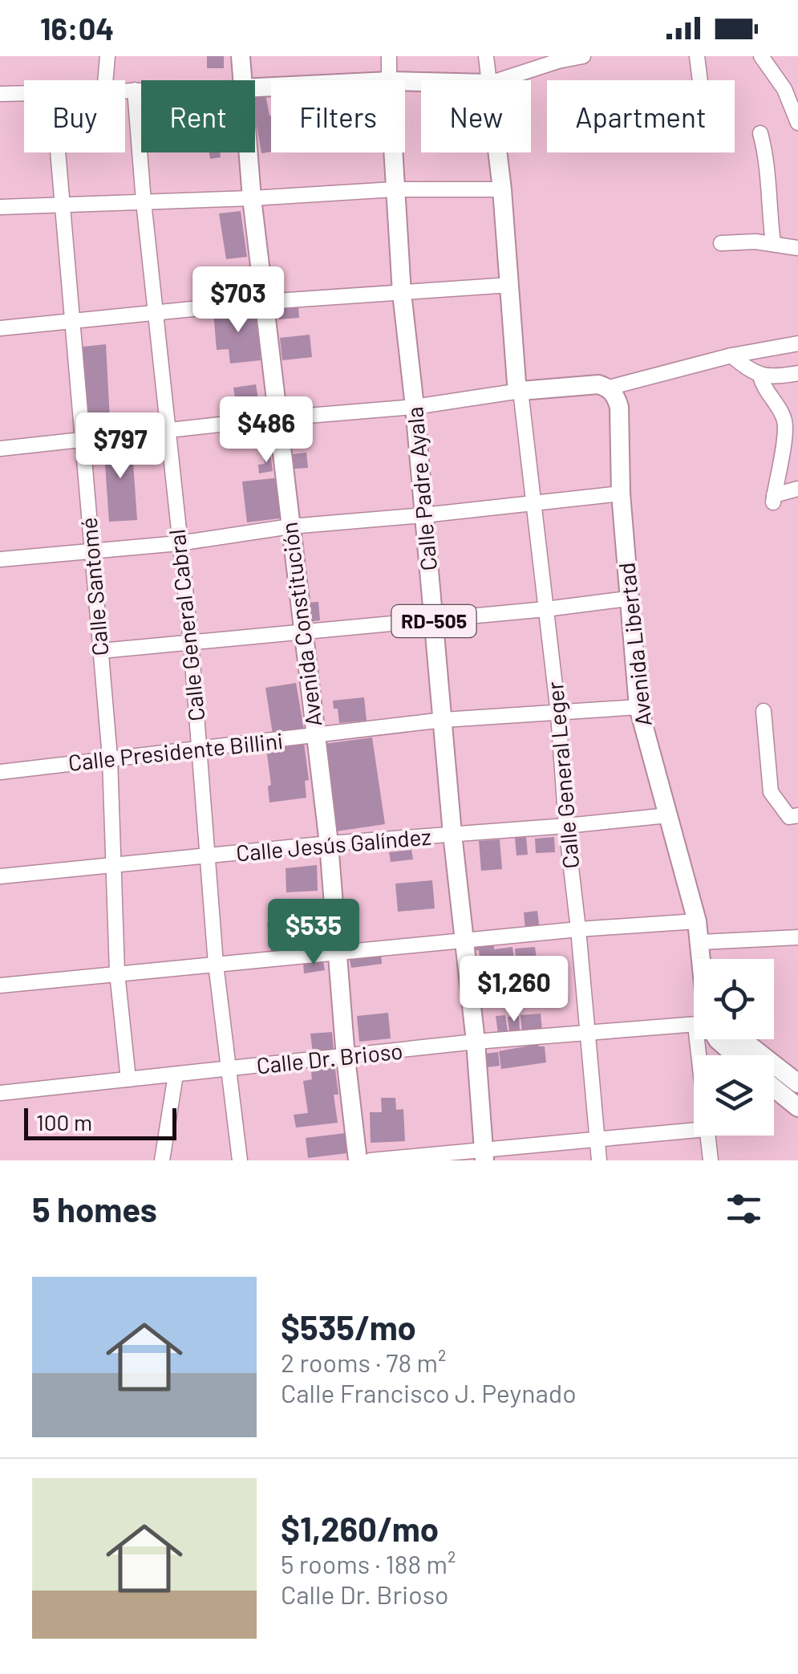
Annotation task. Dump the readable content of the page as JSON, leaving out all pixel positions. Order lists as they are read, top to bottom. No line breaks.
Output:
{"streets":{"main road":["Calle Padre Ayala","RD-505","Avenida Constitución","Avenida Libertad"],"street":["Calle Santomé","Calle General Cabral","Calle Presidente Billini","Calle General Leger","Calle Jesús Galíndez","Calle Dr. Brioso"]},"crossings":[["Calle Padre Ayala","Calle Presidente Billini"],["Calle Padre Ayala","Calle Jesús Galíndez"],["Calle Padre Ayala","Calle Dr. Brioso"],["Calle Santomé","Calle Presidente Billini"],["Calle Santomé","Calle Jesús Galíndez"],["Calle Santomé","Calle Dr. Brioso"],["Avenida Constitución","Calle Presidente Billini"],["Avenida Constitución","Calle Jesús Galíndez"],["Avenida Constitución","Calle Dr. Brioso"],["Calle General Cabral","Calle Presidente Billini"],["Calle General Cabral","Calle Jesús Galíndez"],["Calle General Cabral","Calle Dr. Brioso"],["Avenida Libertad","Calle Presidente Billini"],["Avenida Libertad","Calle Jesús Galíndez"],["Calle Presidente Billini","Calle General Leger"],["Calle General Leger","Calle Jesús Galíndez"],["Calle General Leger","Calle Dr. Brioso"]],"scale_bar":"100 m","page":{"status":"16:04","chip":["Buy","Rent","Filters","New","Apartment"],"price":["$703","$486","$797","$535","$1,260"],"scale":"100 m","heading":"5 homes","list":[{"name":"$535/mo","note":"2 rooms · 78 m² · Calle Francisco J. Peynado"},{"name":"$1,260/mo","note":"5 rooms · 188 m² · Calle Dr. Brioso"}]}}
